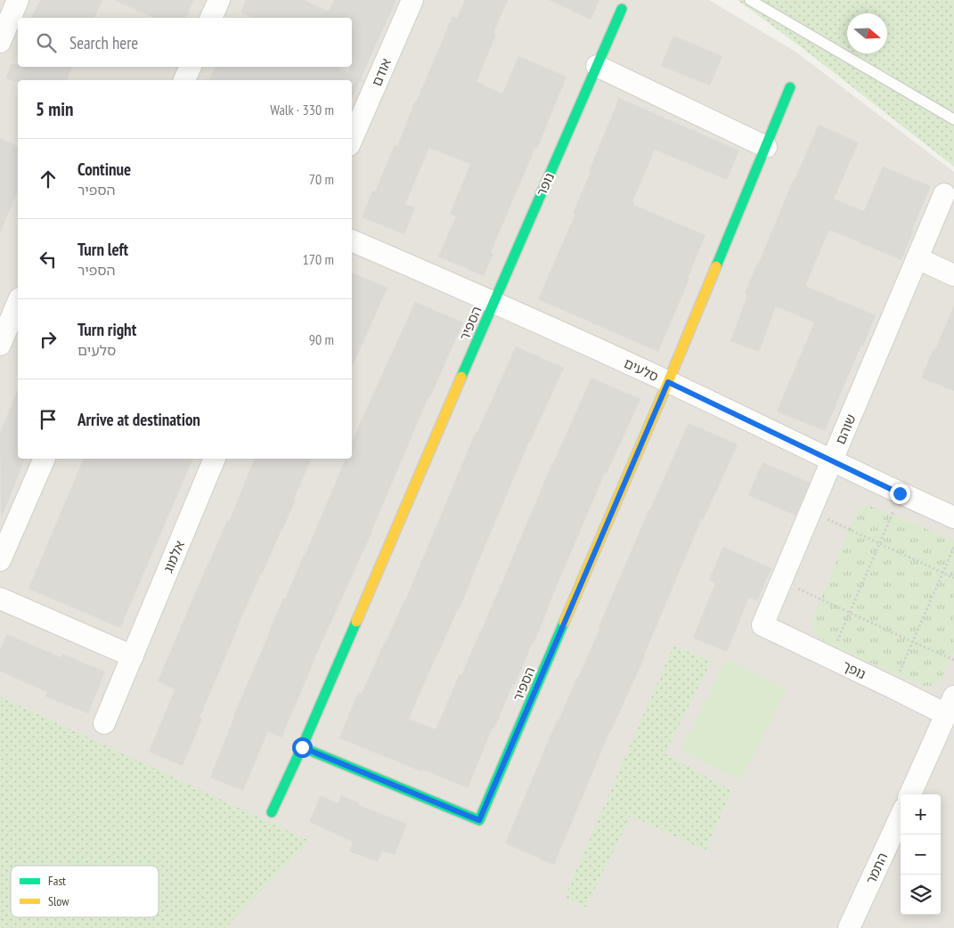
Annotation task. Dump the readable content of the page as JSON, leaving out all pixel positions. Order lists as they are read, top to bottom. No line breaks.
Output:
{"streets":{"street":["אודם","נופר","הספיר","סלעים","שוהם","אלמוג","נופך","התמר"]},"crossings":[["נופר","הספיר"],["נופר","סלעים"],["הספיר","סלעים"],["סלעים","שוהם"],["שוהם","נופך"]],"legend":["Fast","Slow"],"north":"right","page":{"search":"Search here","heading":["5 min","Walk · 330 m"],"list":[["Continue","הספיר","70 m"],["Turn left","הספיר","170 m"],["Turn right","סלעים","90 m"],"Arrive at destination"],"map_buttons":["+","−"]}}
